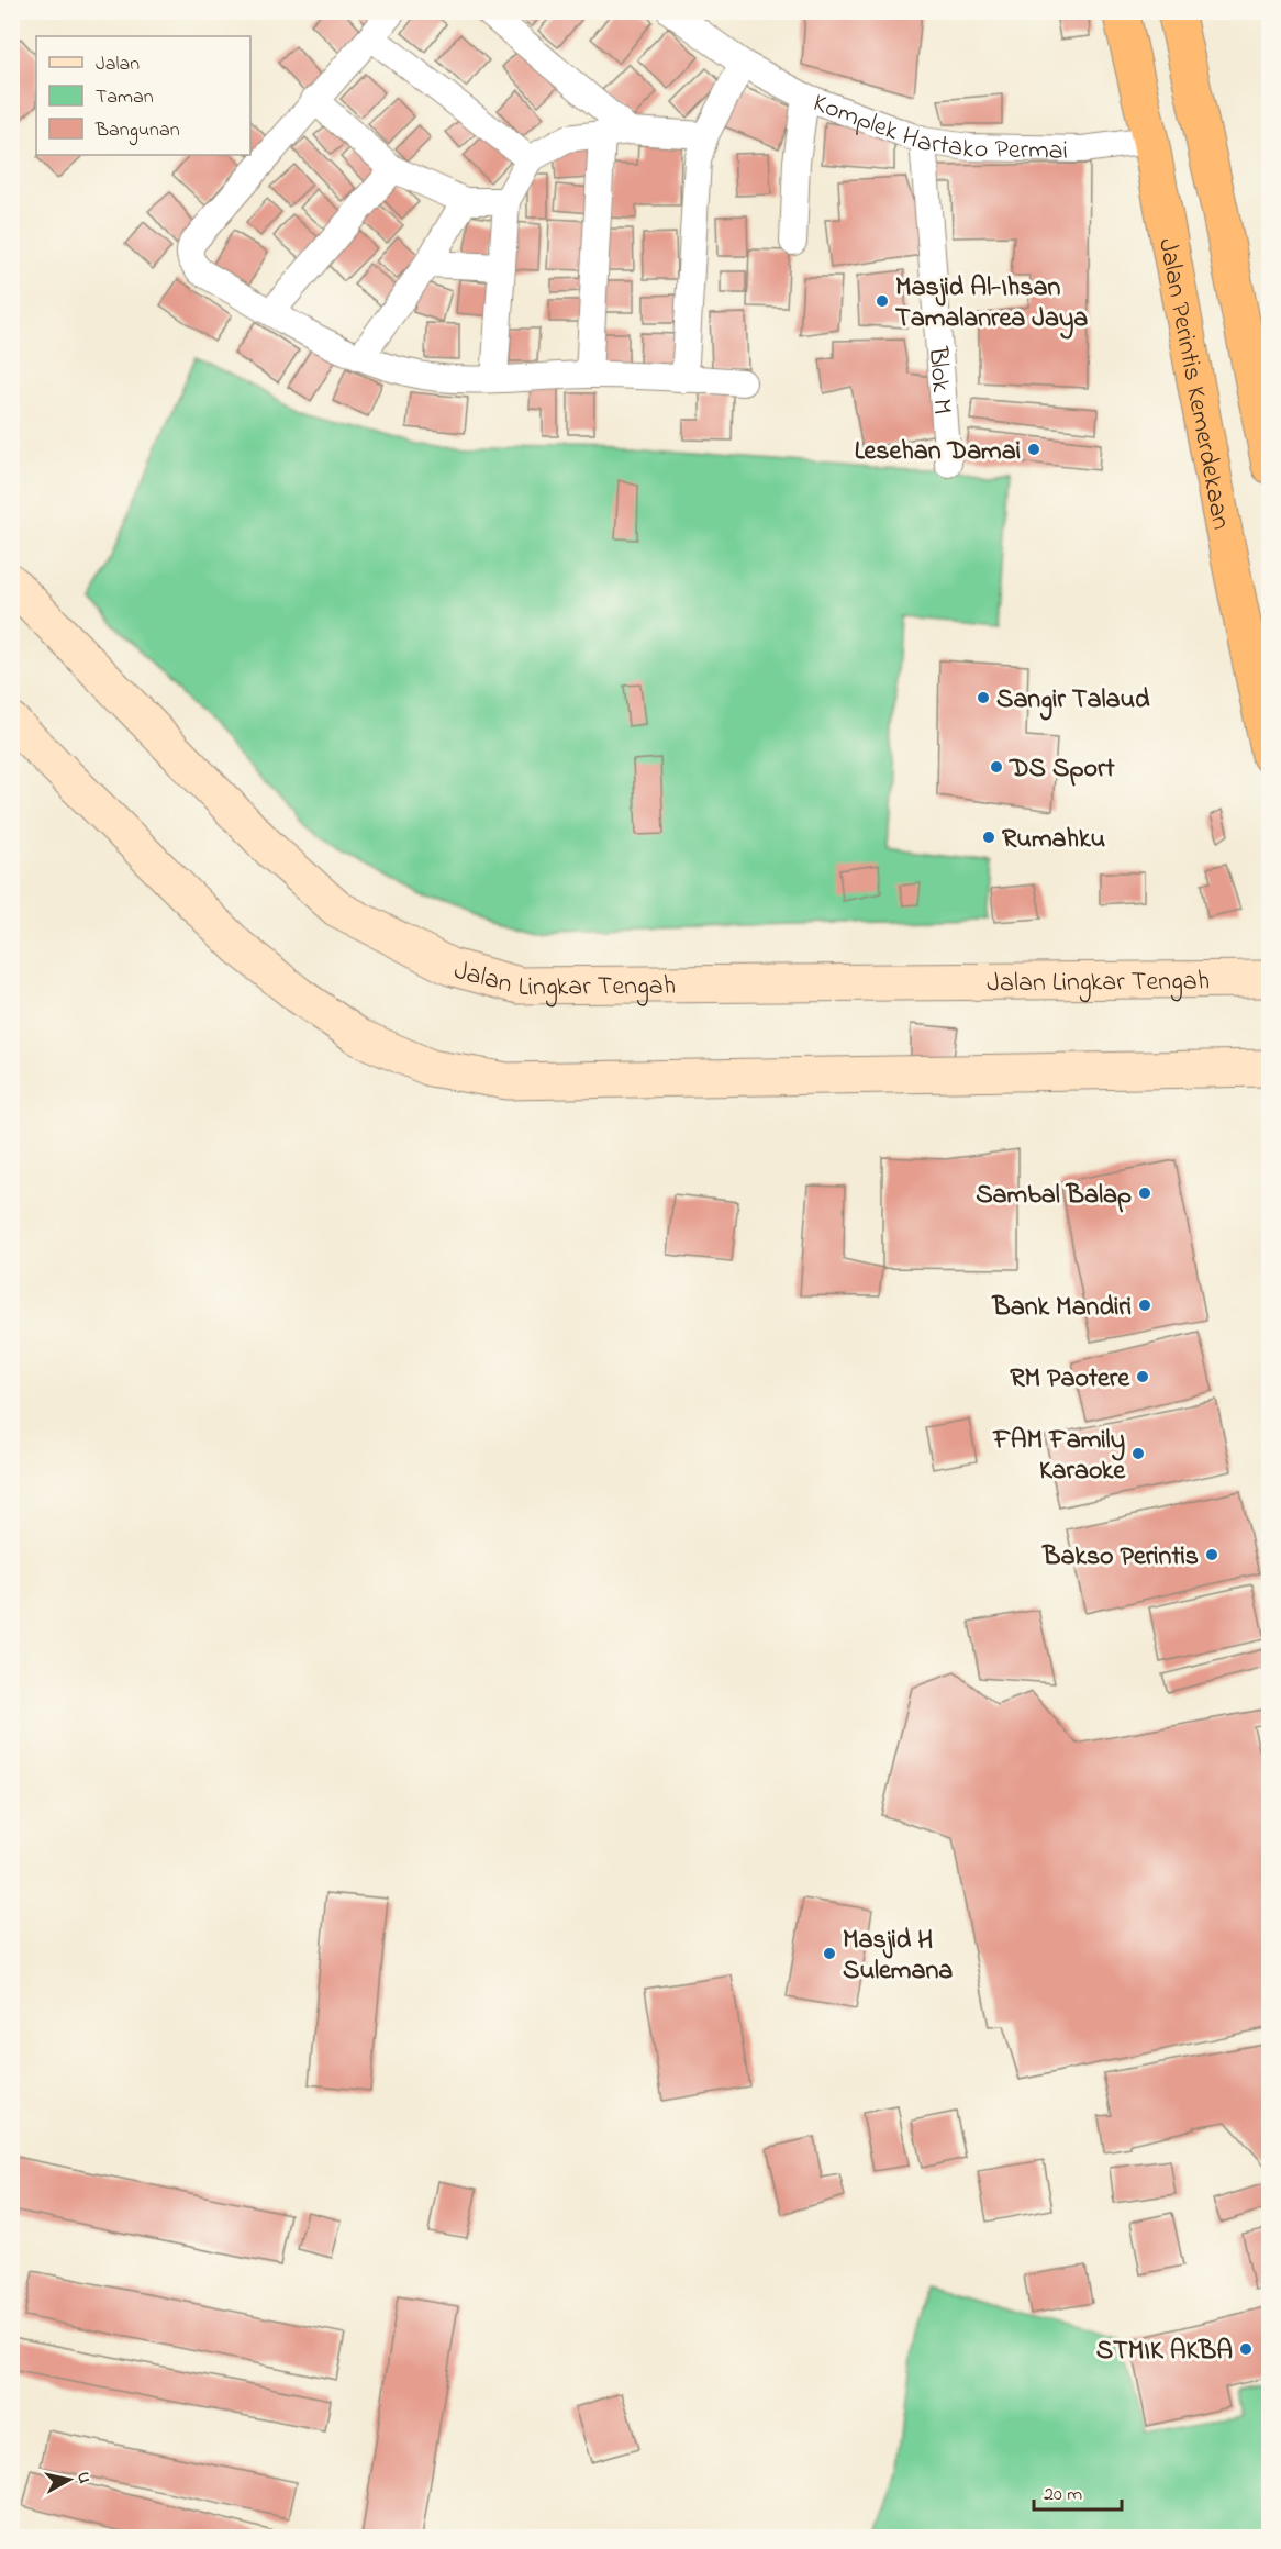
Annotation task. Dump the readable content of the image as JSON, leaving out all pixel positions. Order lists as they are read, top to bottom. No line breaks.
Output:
{"streets":{"highway":["Jalan Perintis Kemerdekaan"],"main road":["Jalan Lingkar Tengah"],"street":["Komplek Hartako Permai","Blok M"]},"crossings":[["Komplek Hartako Permai","Blok M"],["Komplek Hartako Permai","Jalan Perintis Kemerdekaan"]],"places":["Masjid Al-Ihsan Tamalanrea Jaya","Lesehan Damai","Sangir Talaud","DS Sport","Rumahku","Sambal Balap","Bank Mandiri","RM Paotere","FAM Family Karaoke","Bakso Perintis","Masjid H Sulemana","STMIK AKBA"],"legend":["Jalan","Taman","Bangunan"],"scale_bar":"20 m","north":"right"}
